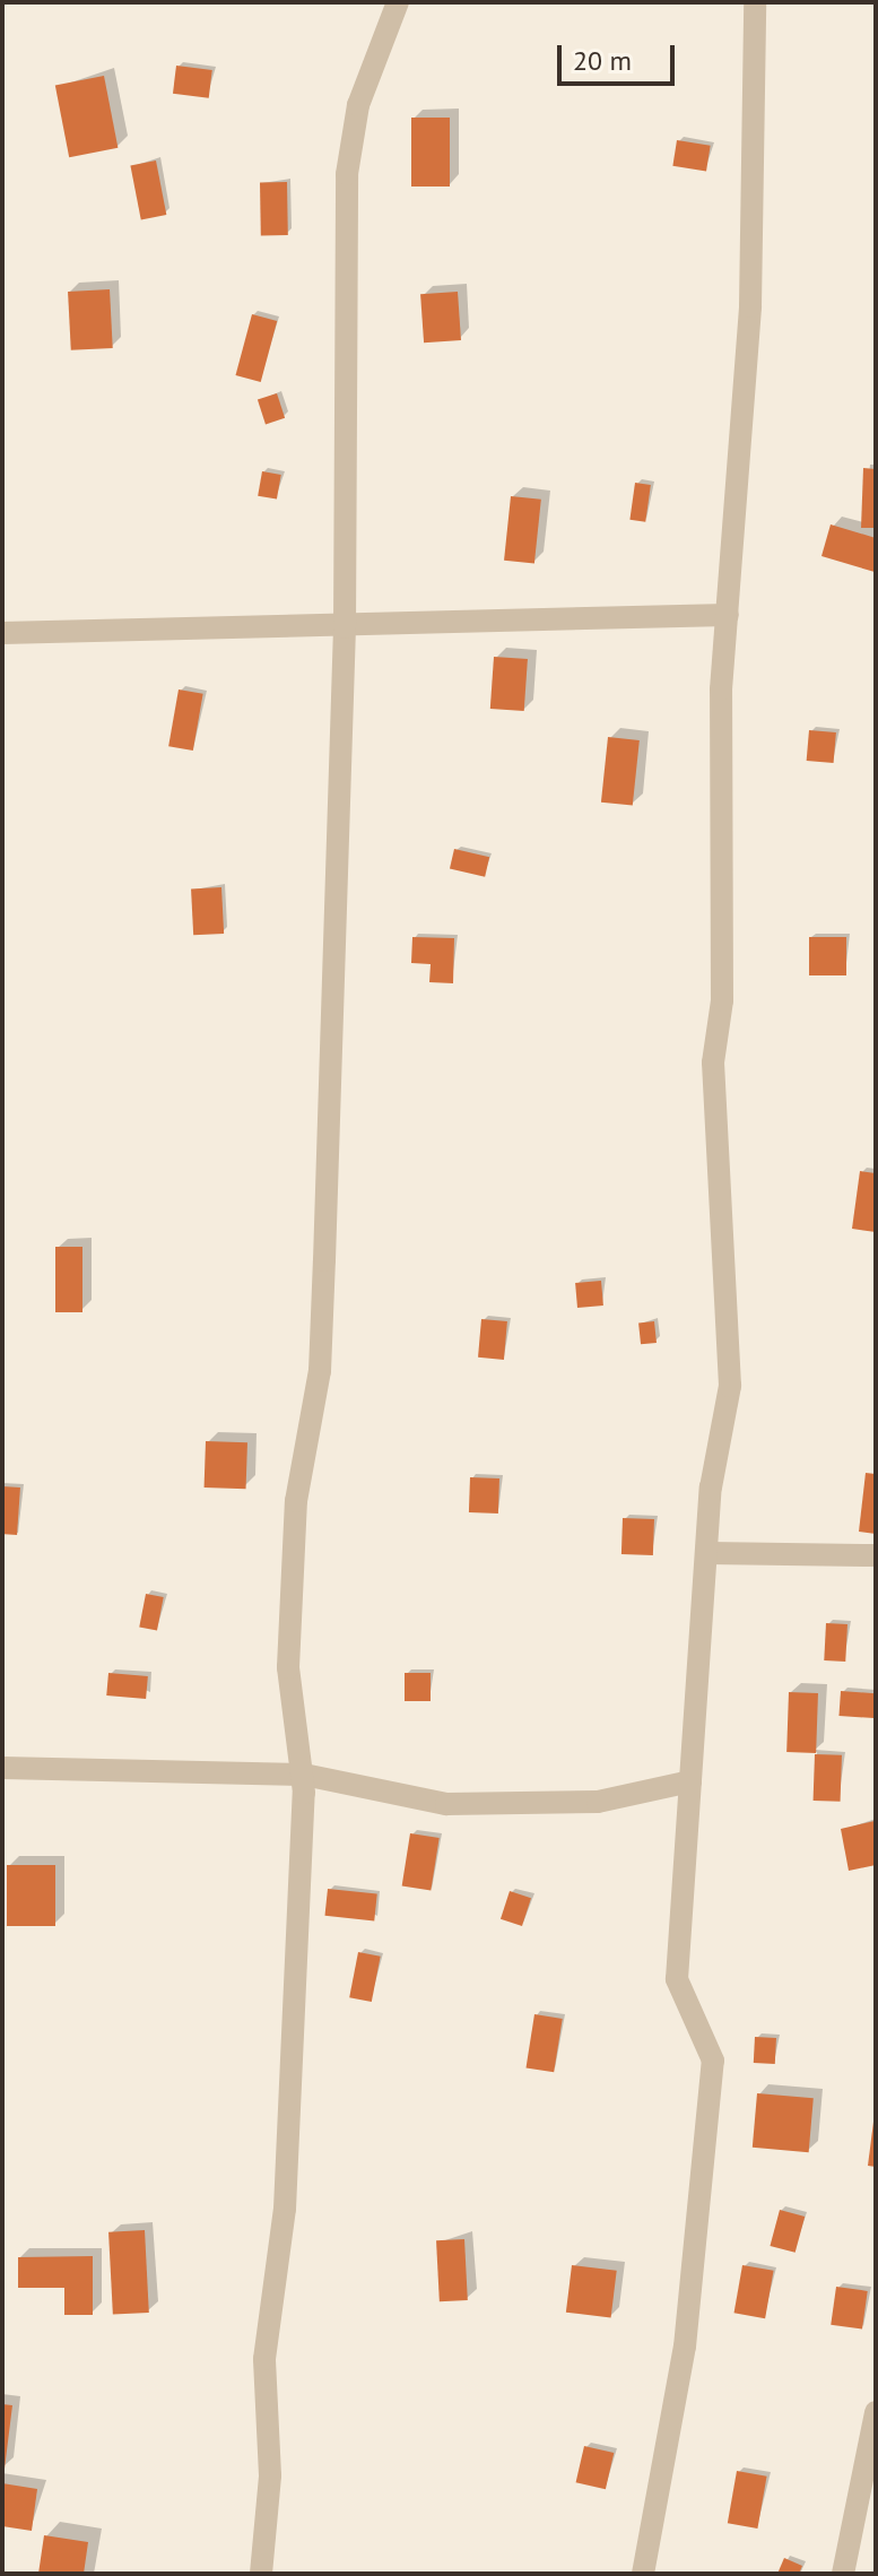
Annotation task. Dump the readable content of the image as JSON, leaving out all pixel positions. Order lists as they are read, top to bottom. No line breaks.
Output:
{"scale_bar":"20 m"}
